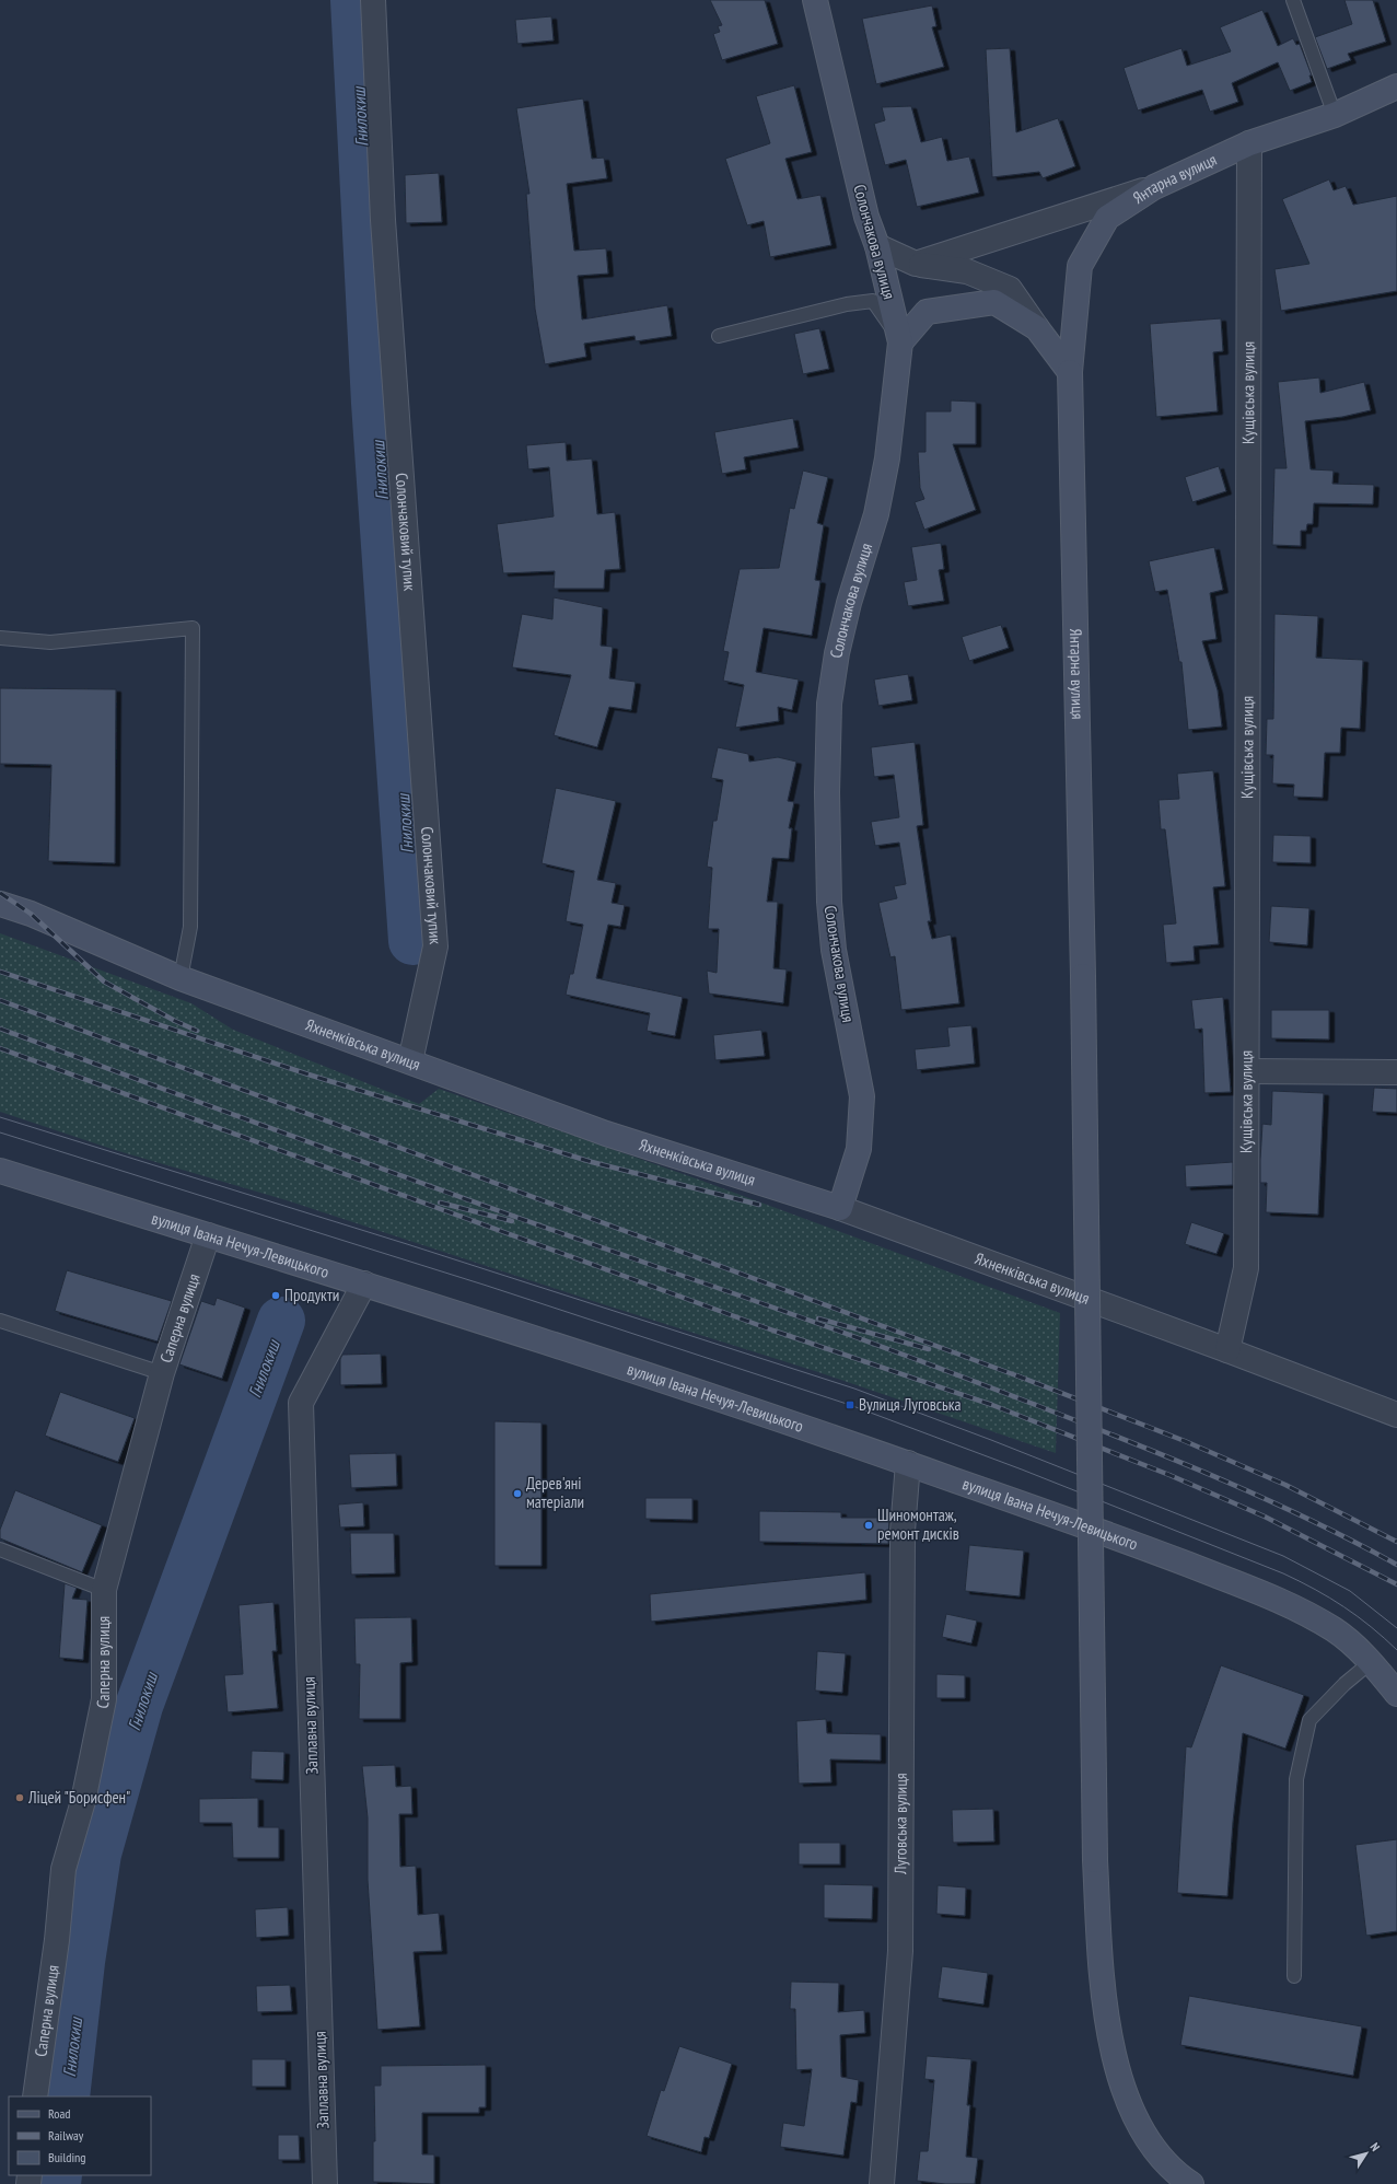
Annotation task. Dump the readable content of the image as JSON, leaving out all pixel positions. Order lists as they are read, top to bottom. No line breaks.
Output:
{"streets":{"main road":["Янтарна вулиця","Солончакова вулиця","Яхненківська вулиця","вулиця Івана Нечуя-Левицького"],"street":["Кущівська вулиця","Солончаковий тупик","Саперна вулиця","Заплавна вулиця","Луговська вулиця"]},"crossings":[["Янтарна вулиця","Кущівська вулиця"],["Солончакова вулиця","Яхненківська вулиця"],["Кущівська вулиця","Яхненківська вулиця"],["Солончаковий тупик","Яхненківська вулиця"],["вулиця Івана Нечуя-Левицького","Саперна вулиця"],["вулиця Івана Нечуя-Левицького","Заплавна вулиця"],["вулиця Івана Нечуя-Левицького","Луговська вулиця"]],"water":["Гнилокиш"],"places":{"other":["Продукти","Дерев'янi матерiали","Шиномонтаж, ремонт дисків","Ліцей \"Борисфен\""],"transit":["Вулиця Луговська"]},"legend":["Road","Railway","Building"],"north":"top right"}
